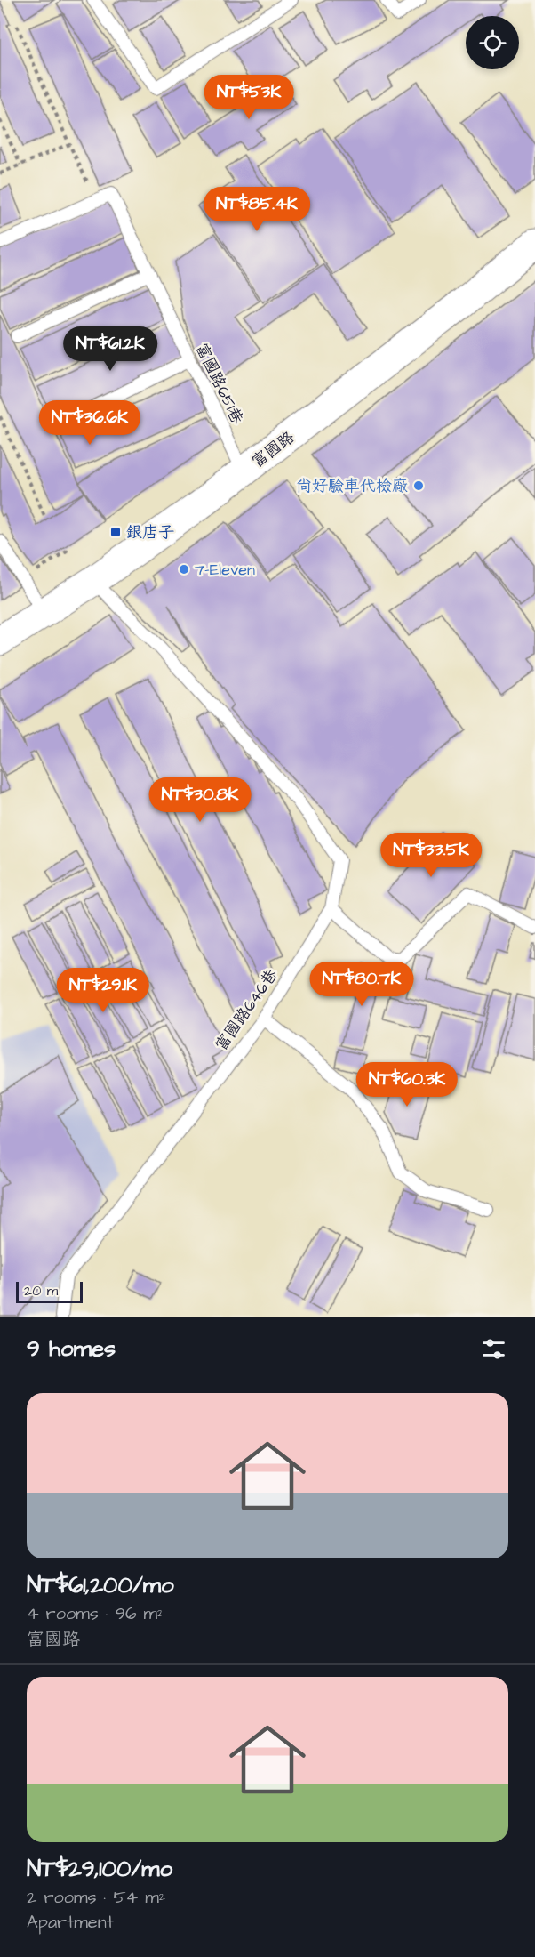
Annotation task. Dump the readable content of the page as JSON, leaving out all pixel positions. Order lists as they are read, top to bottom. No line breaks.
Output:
{"streets":{"street":["富國路"],"lane":["富國路651巷","富國路646巷"]},"crossings":[["富國路651巷","富國路"],["富國路","富國路646巷"]],"places":{"other":["尚好驗車代檢廠","7-Eleven"],"transit":["銀店子"]},"scale_bar":"20 m","page":{"price":["NT$53K","NT$85.4K","NT$61.2K","NT$36.6K","NT$30.8K","NT$33.5K","NT$80.7K","NT$29.1K","NT$60.3K"],"scale":"20 m","heading":"9 homes","list":[{"name":"NT$61,200/mo","note":"4 rooms · 96 m² · 富國路"},{"name":"NT$29,100/mo","note":"2 rooms · 54 m² · Apartment"}]}}
